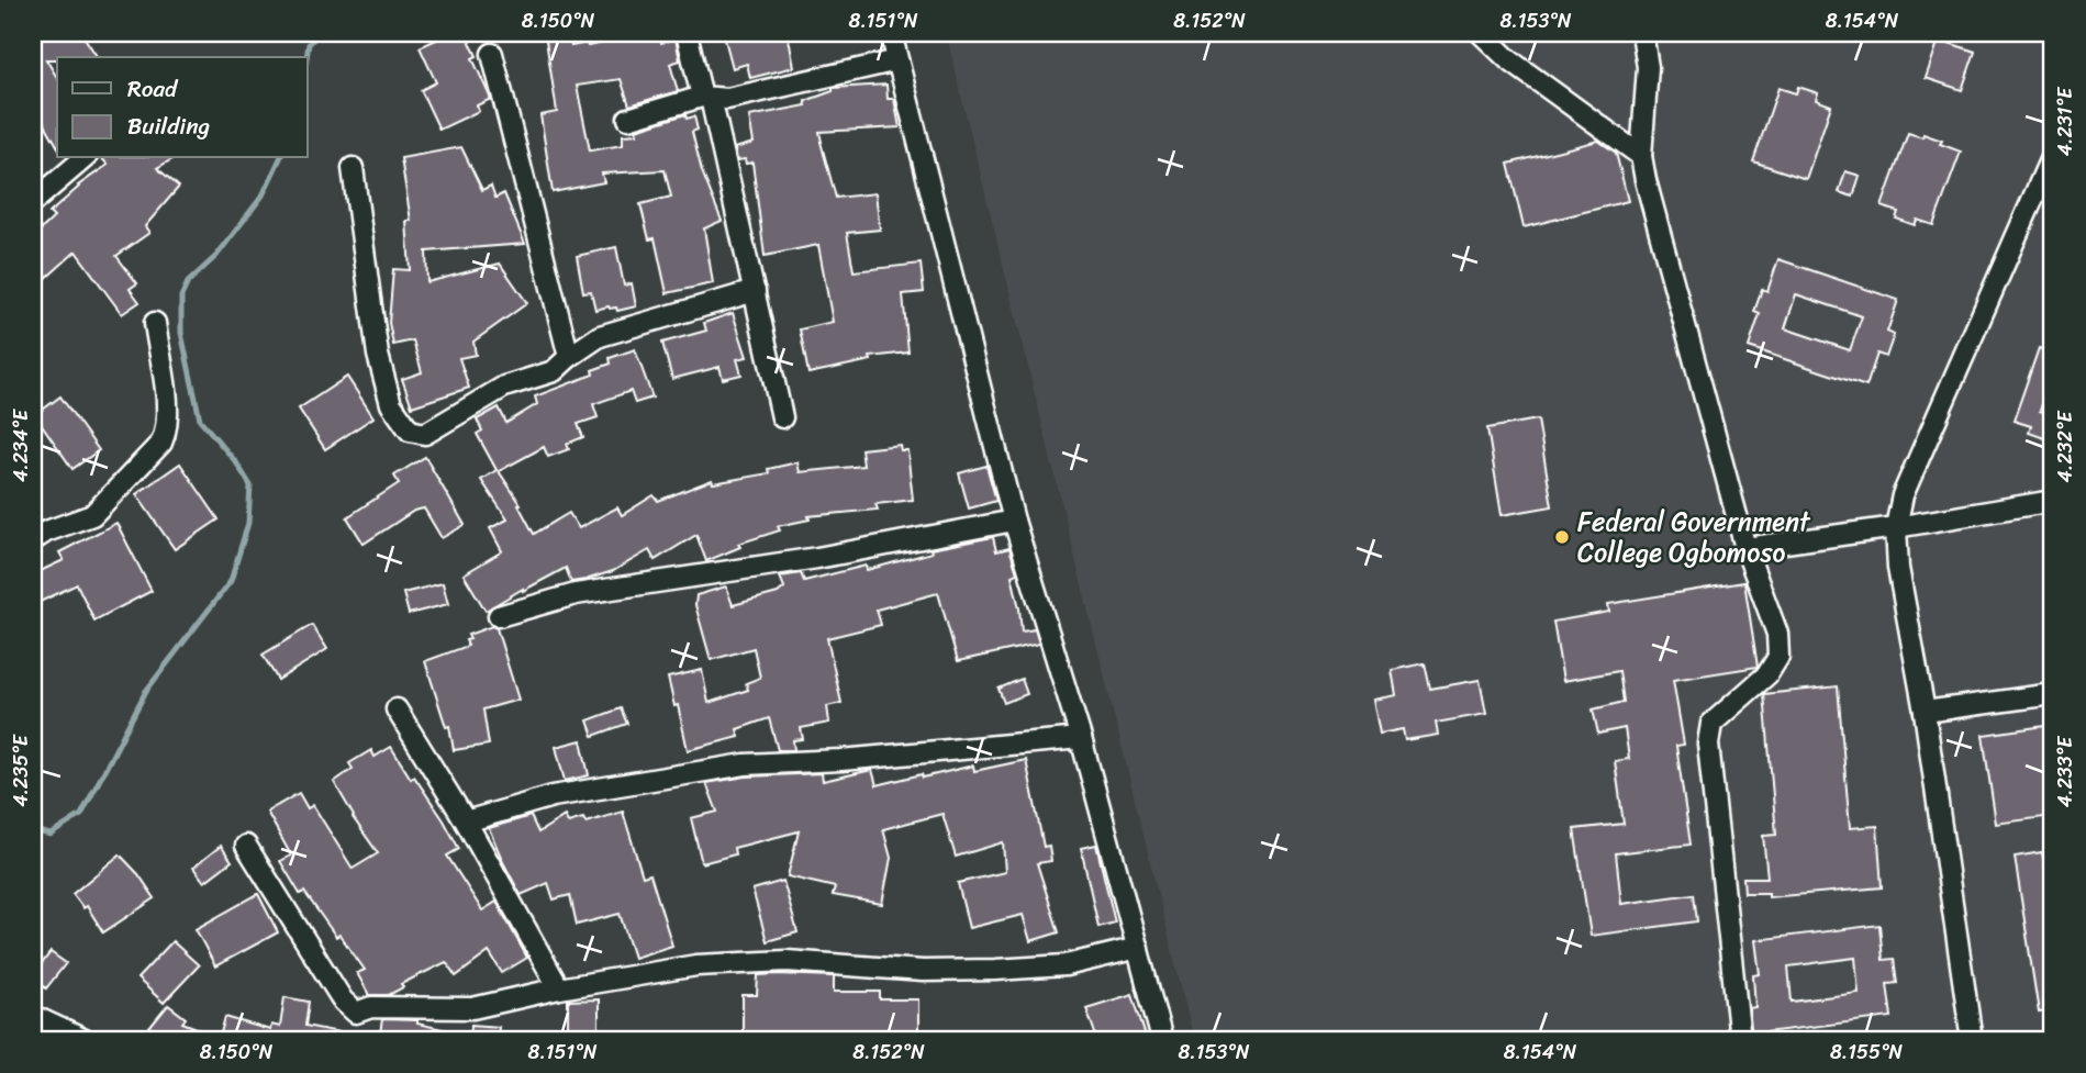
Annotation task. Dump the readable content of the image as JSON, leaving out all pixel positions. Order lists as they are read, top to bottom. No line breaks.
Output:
{"places":["Federal Government College Ogbomoso"],"legend":["Road","Building"],"coordinates":["8.150°N","8.151°N","8.152°N","8.153°N","8.154°N","4.231°E","4.234°E","4.232°E","4.235°E","4.233°E","8.155°N"]}
